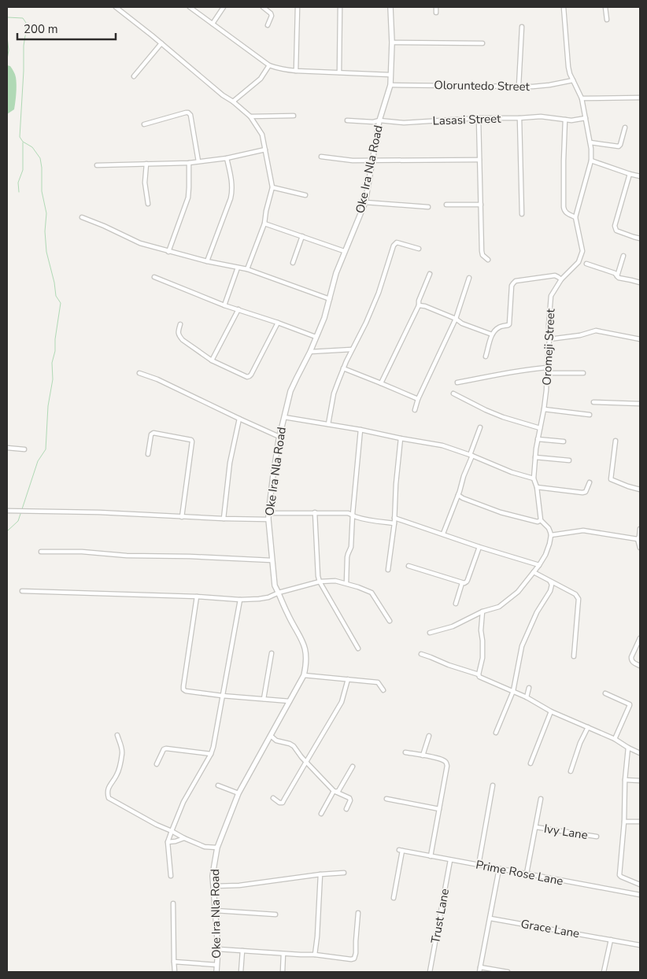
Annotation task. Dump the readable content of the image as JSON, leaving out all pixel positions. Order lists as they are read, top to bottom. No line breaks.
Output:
{"streets":{"street":["Oloruntedo Street","Lasasi Street","Oke Ira Nla Road","Oromeji Street","Ivy Lane","Prime Rose Lane","Trust Lane","Grace Lane"]},"crossings":[["Oloruntedo Street","Oke Ira Nla Road"],["Oloruntedo Street","Oromeji Street"],["Lasasi Street","Oke Ira Nla Road"],["Lasasi Street","Oromeji Street"],["Prime Rose Lane","Trust Lane"]],"scale_bar":"200 m"}
